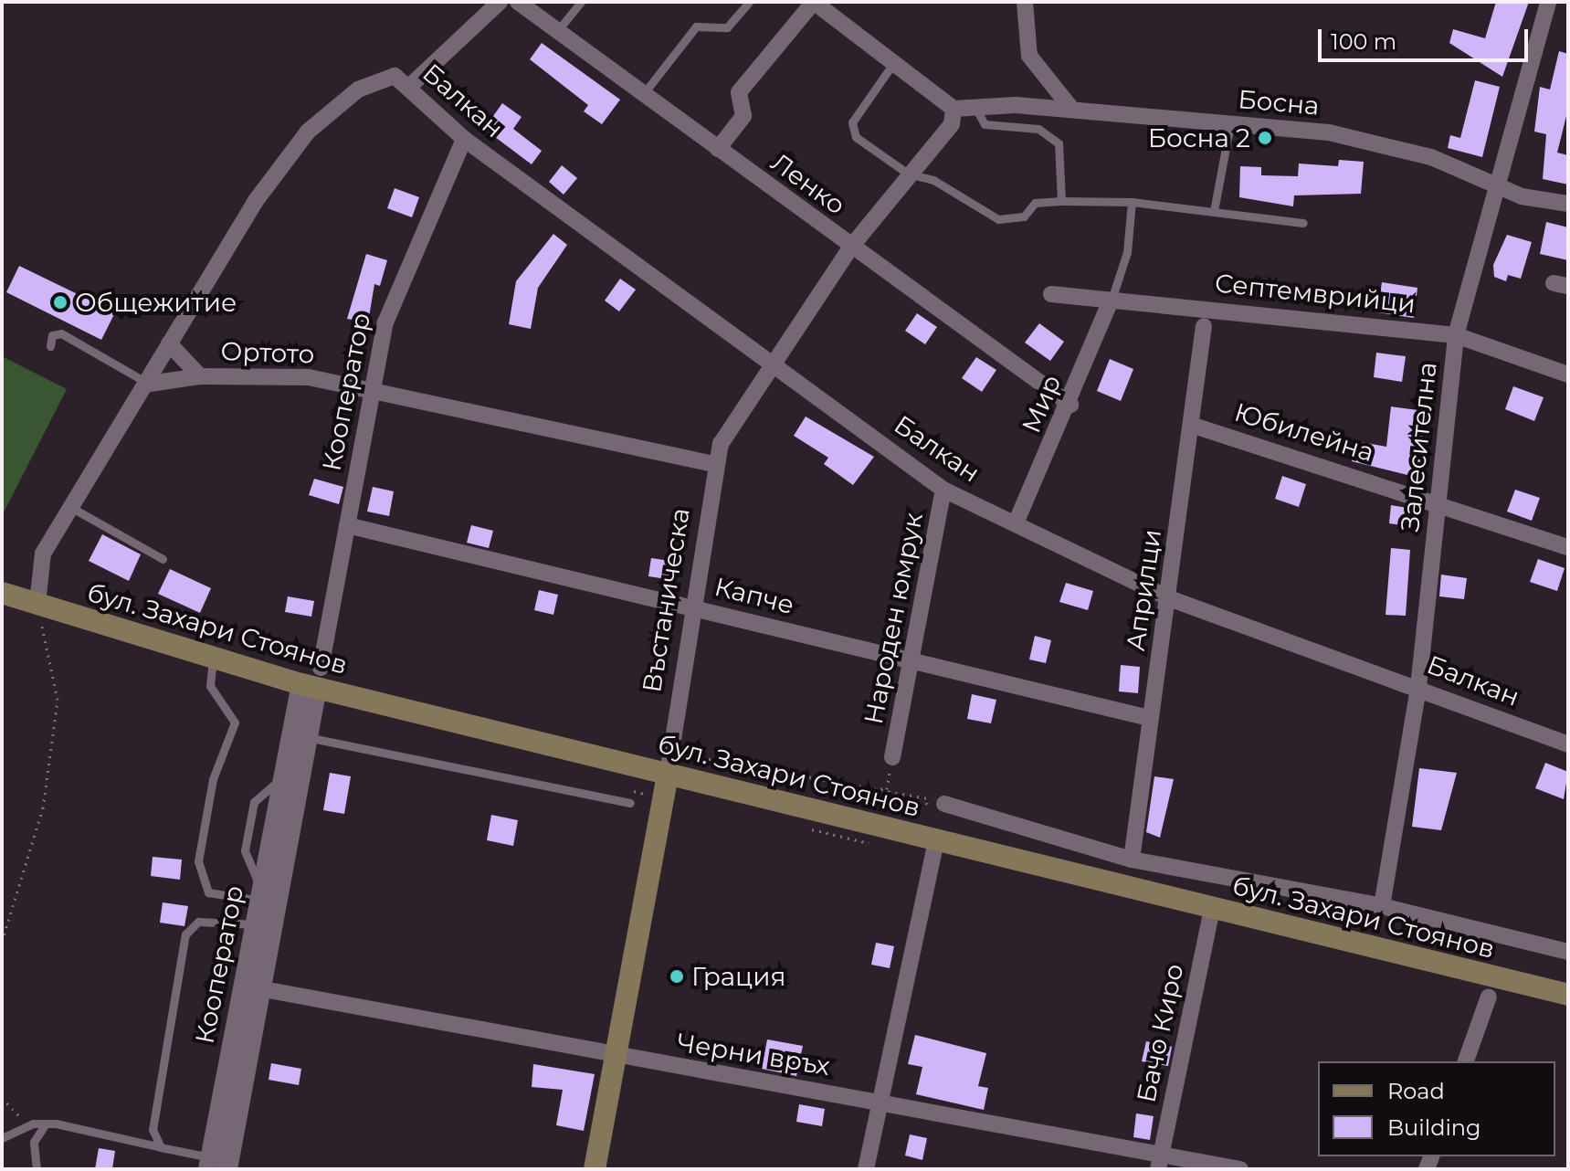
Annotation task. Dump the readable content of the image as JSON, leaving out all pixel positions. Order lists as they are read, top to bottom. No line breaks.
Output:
{"streets":{"main road":["Въстаническа","бул. Захари Стоянов"],"street":["Балкан","Босна","Ленко","Септемврийци","Ортото","Кооператор","Мир","Юбилейна","Залесителна","Априлци","Капче","Народен юмрук","Бачо Киро","Черни връх"]},"crossings":[["Балкан","Кооператор"],["Балкан","Мир"],["Балкан","Залесителна"],["Балкан","Априлци"],["Балкан","Въстаническа"],["Балкан","Народен юмрук"],["Босна","Залесителна"],["Босна","Въстаническа"],["Ленко","Мир"],["Ленко","Въстаническа"],["Септемврийци","Мир"],["Септемврийци","Залесителна"],["Ортото","Кооператор"],["Ортото","Въстаническа"],["Кооператор","Капче"],["Кооператор","бул. Захари Стоянов"],["Кооператор","Черни връх"],["Юбилейна","Залесителна"],["Юбилейна","Априлци"],["Априлци","Капче"],["Капче","Въстаническа"],["Капче","Народен юмрук"],["Въстаническа","бул. Захари Стоянов"],["Въстаническа","Черни връх"],["бул. Захари Стоянов","Бачо Киро"],["Бачо Киро","Черни връх"]],"places":["Босна 2","Общежитие","Грация"],"legend":["Road","Building"],"scale_bar":"100 m"}
